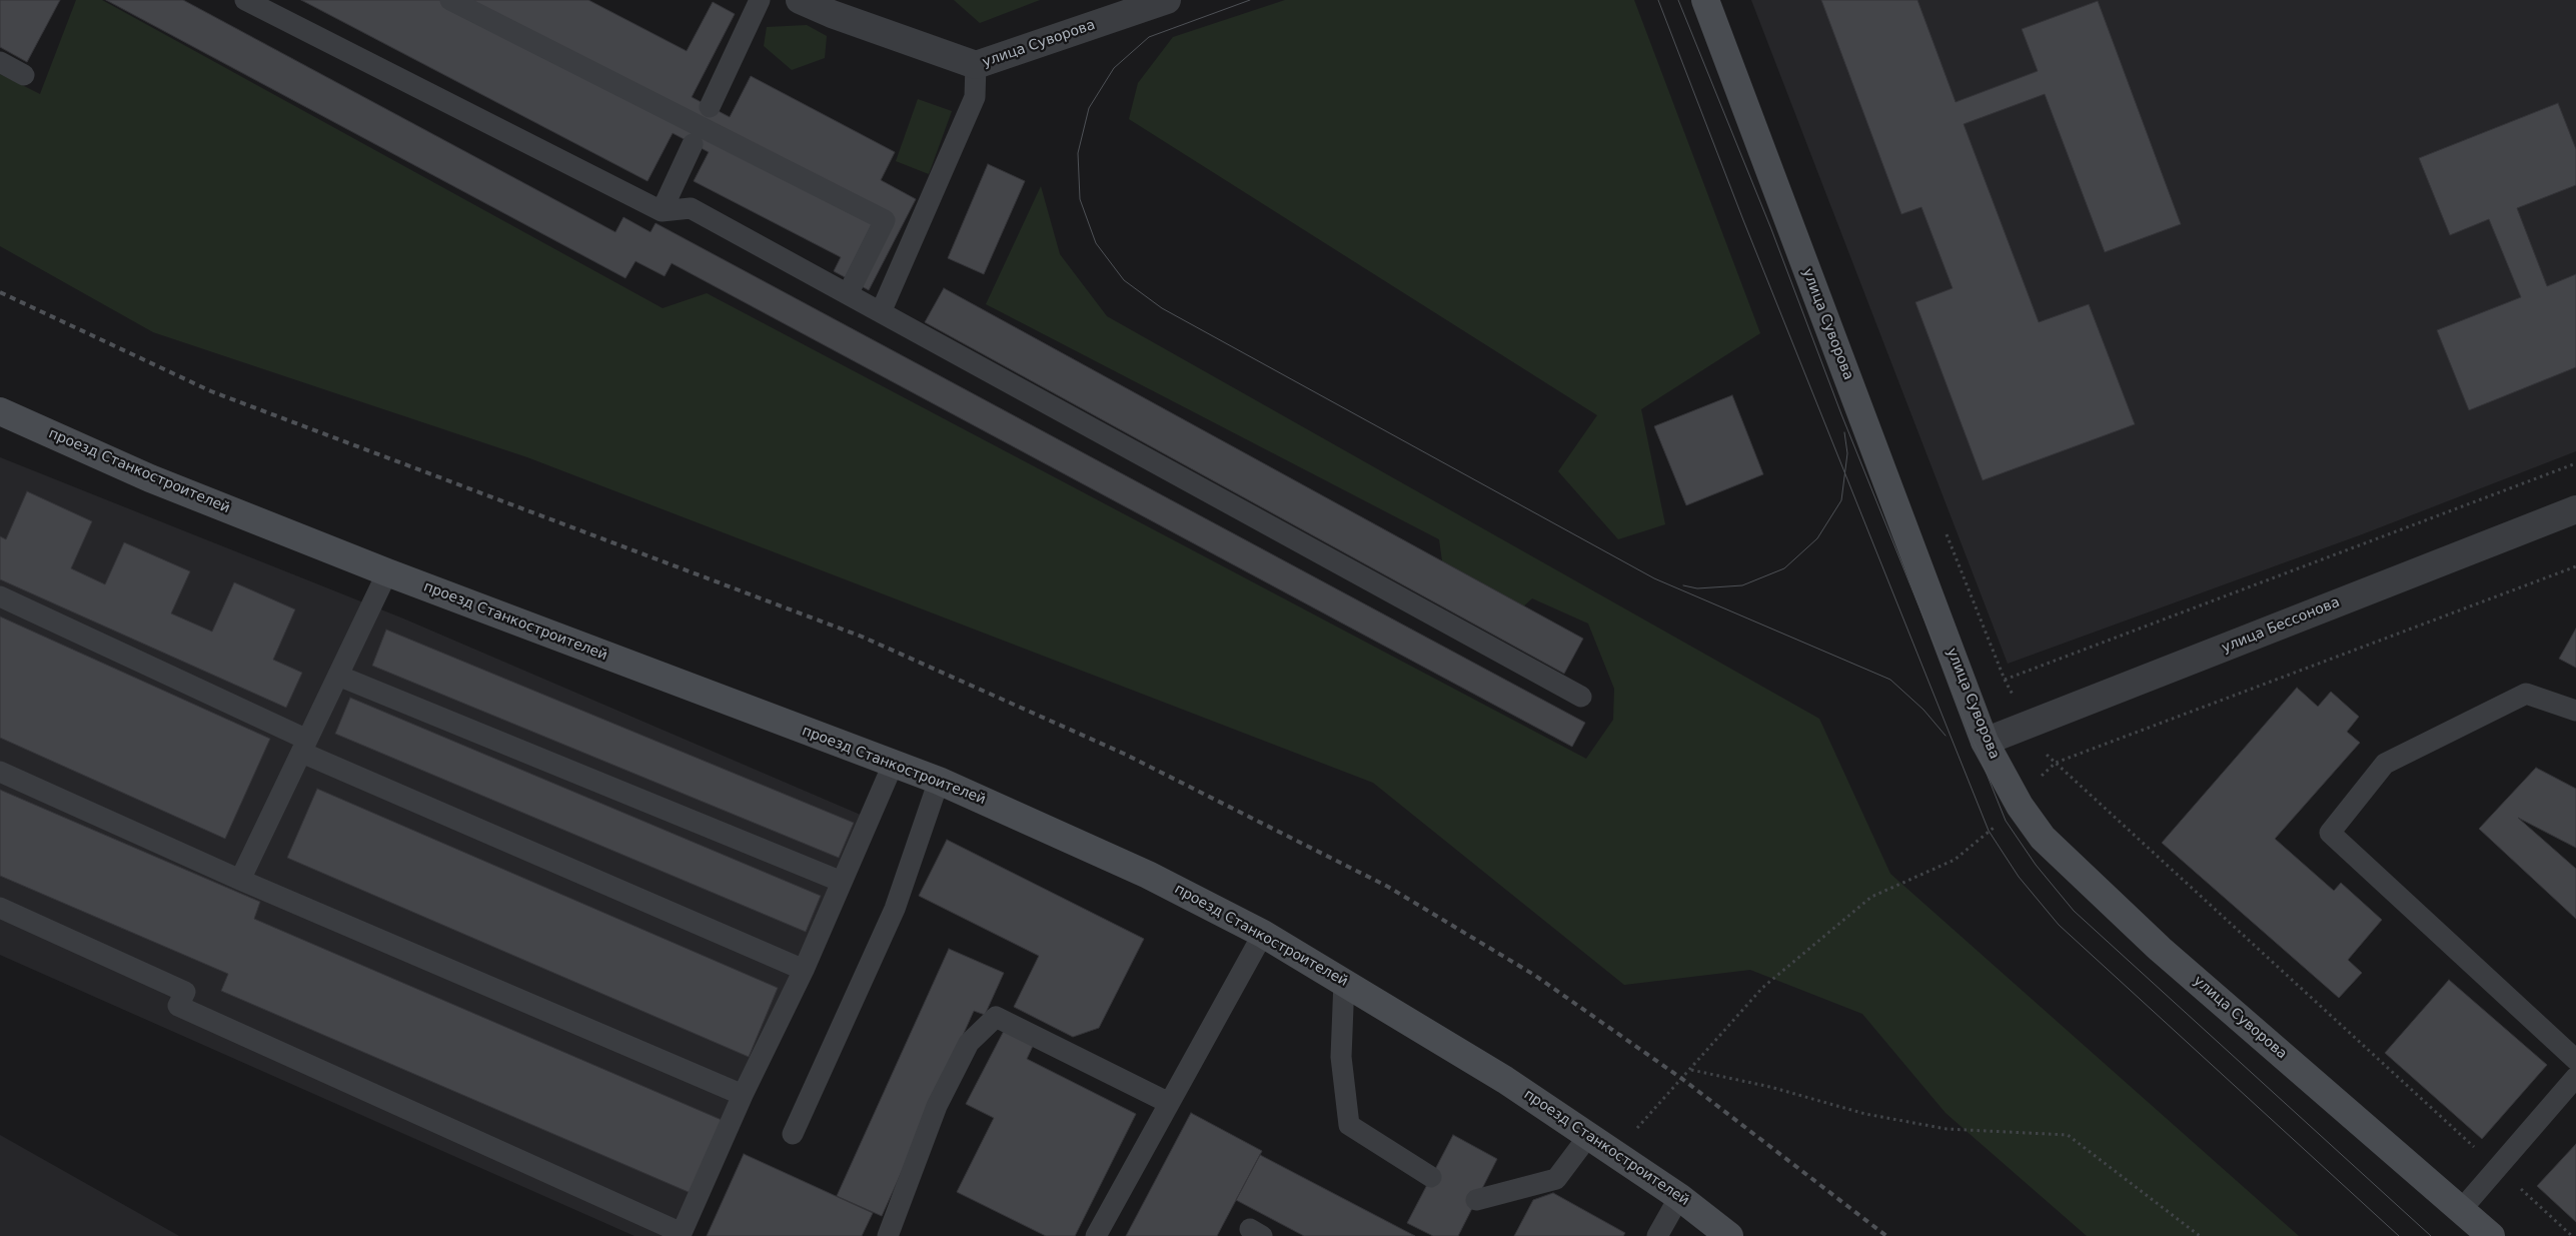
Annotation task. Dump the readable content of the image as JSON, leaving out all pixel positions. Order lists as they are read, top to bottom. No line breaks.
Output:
{"streets":{"main road":["улица Суворова","проезд Станкостроителей"],"street":["улица Бессонова"]},"crossings":[["улица Суворова","улица Бессонова"]]}
